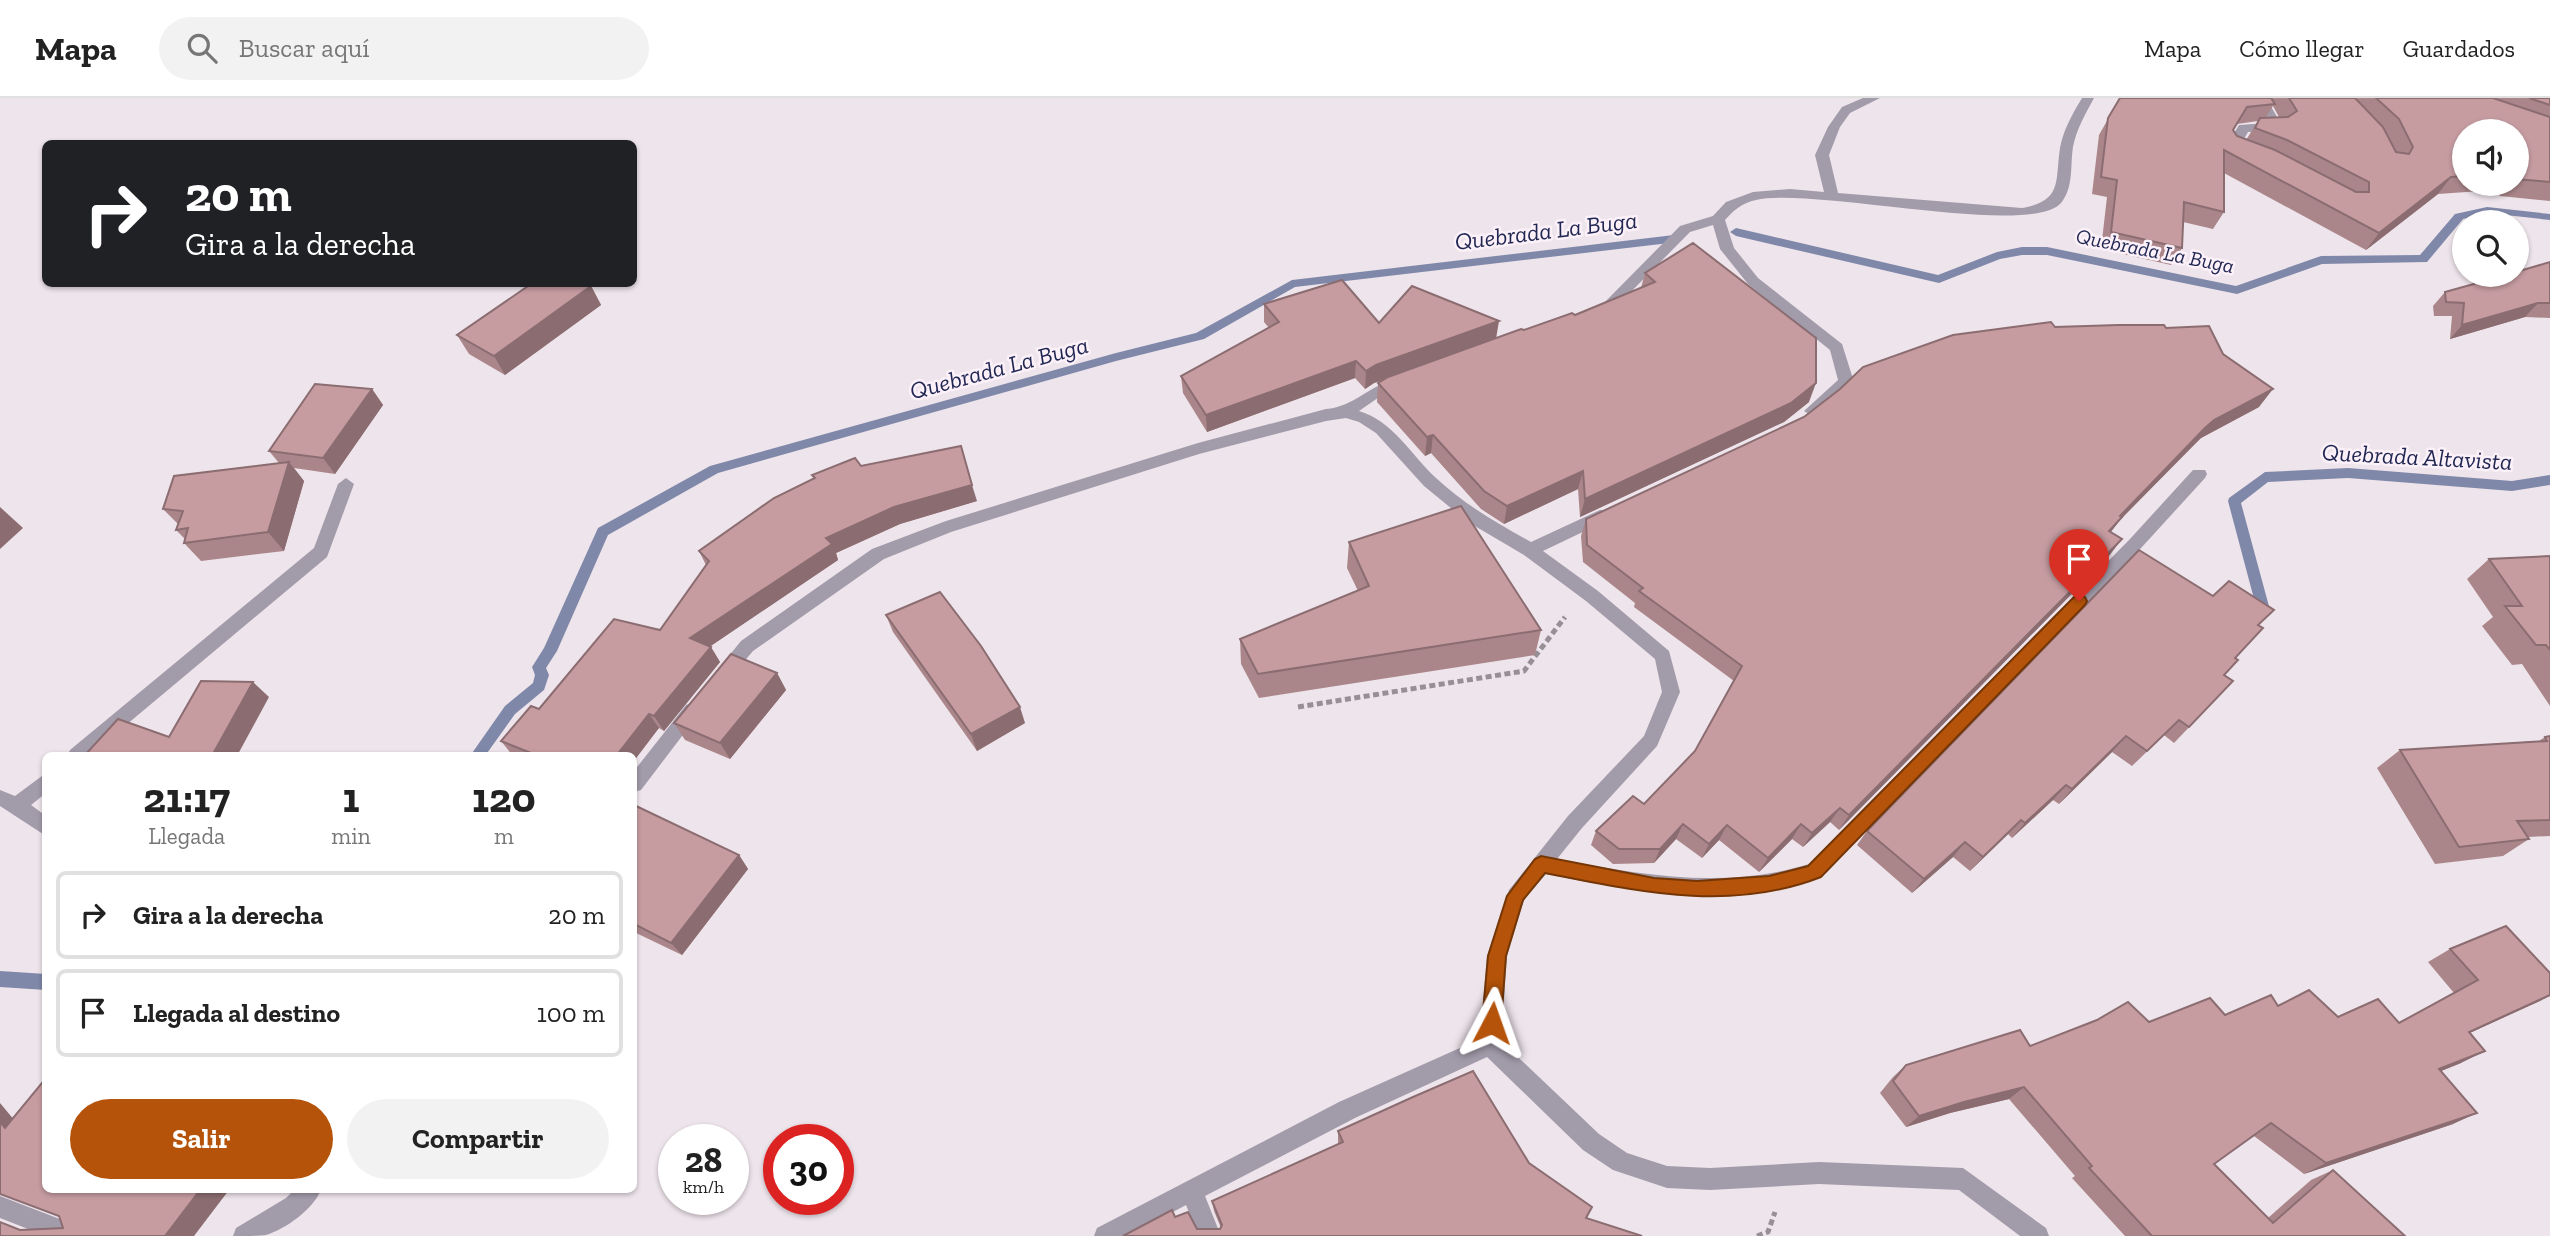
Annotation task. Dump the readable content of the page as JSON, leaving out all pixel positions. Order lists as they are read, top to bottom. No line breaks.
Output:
{"water":["Quebrada La Buga","Quebrada Altavista"],"page":{"header":"Mapa","search":"Buscar aquí","nav":["Mapa","Cómo llegar","Guardados"],"turn":["20 m","Gira a la derecha"],"eta":["21:17","Llegada","1","min","120","m"],"list":[{"name":"Gira a la derecha","value":"20 m"},{"name":"Llegada al destino","value":"100 m"}],"buttons":["Salir","Compartir"],"speed":"28 km/h","limit":"30"}}
